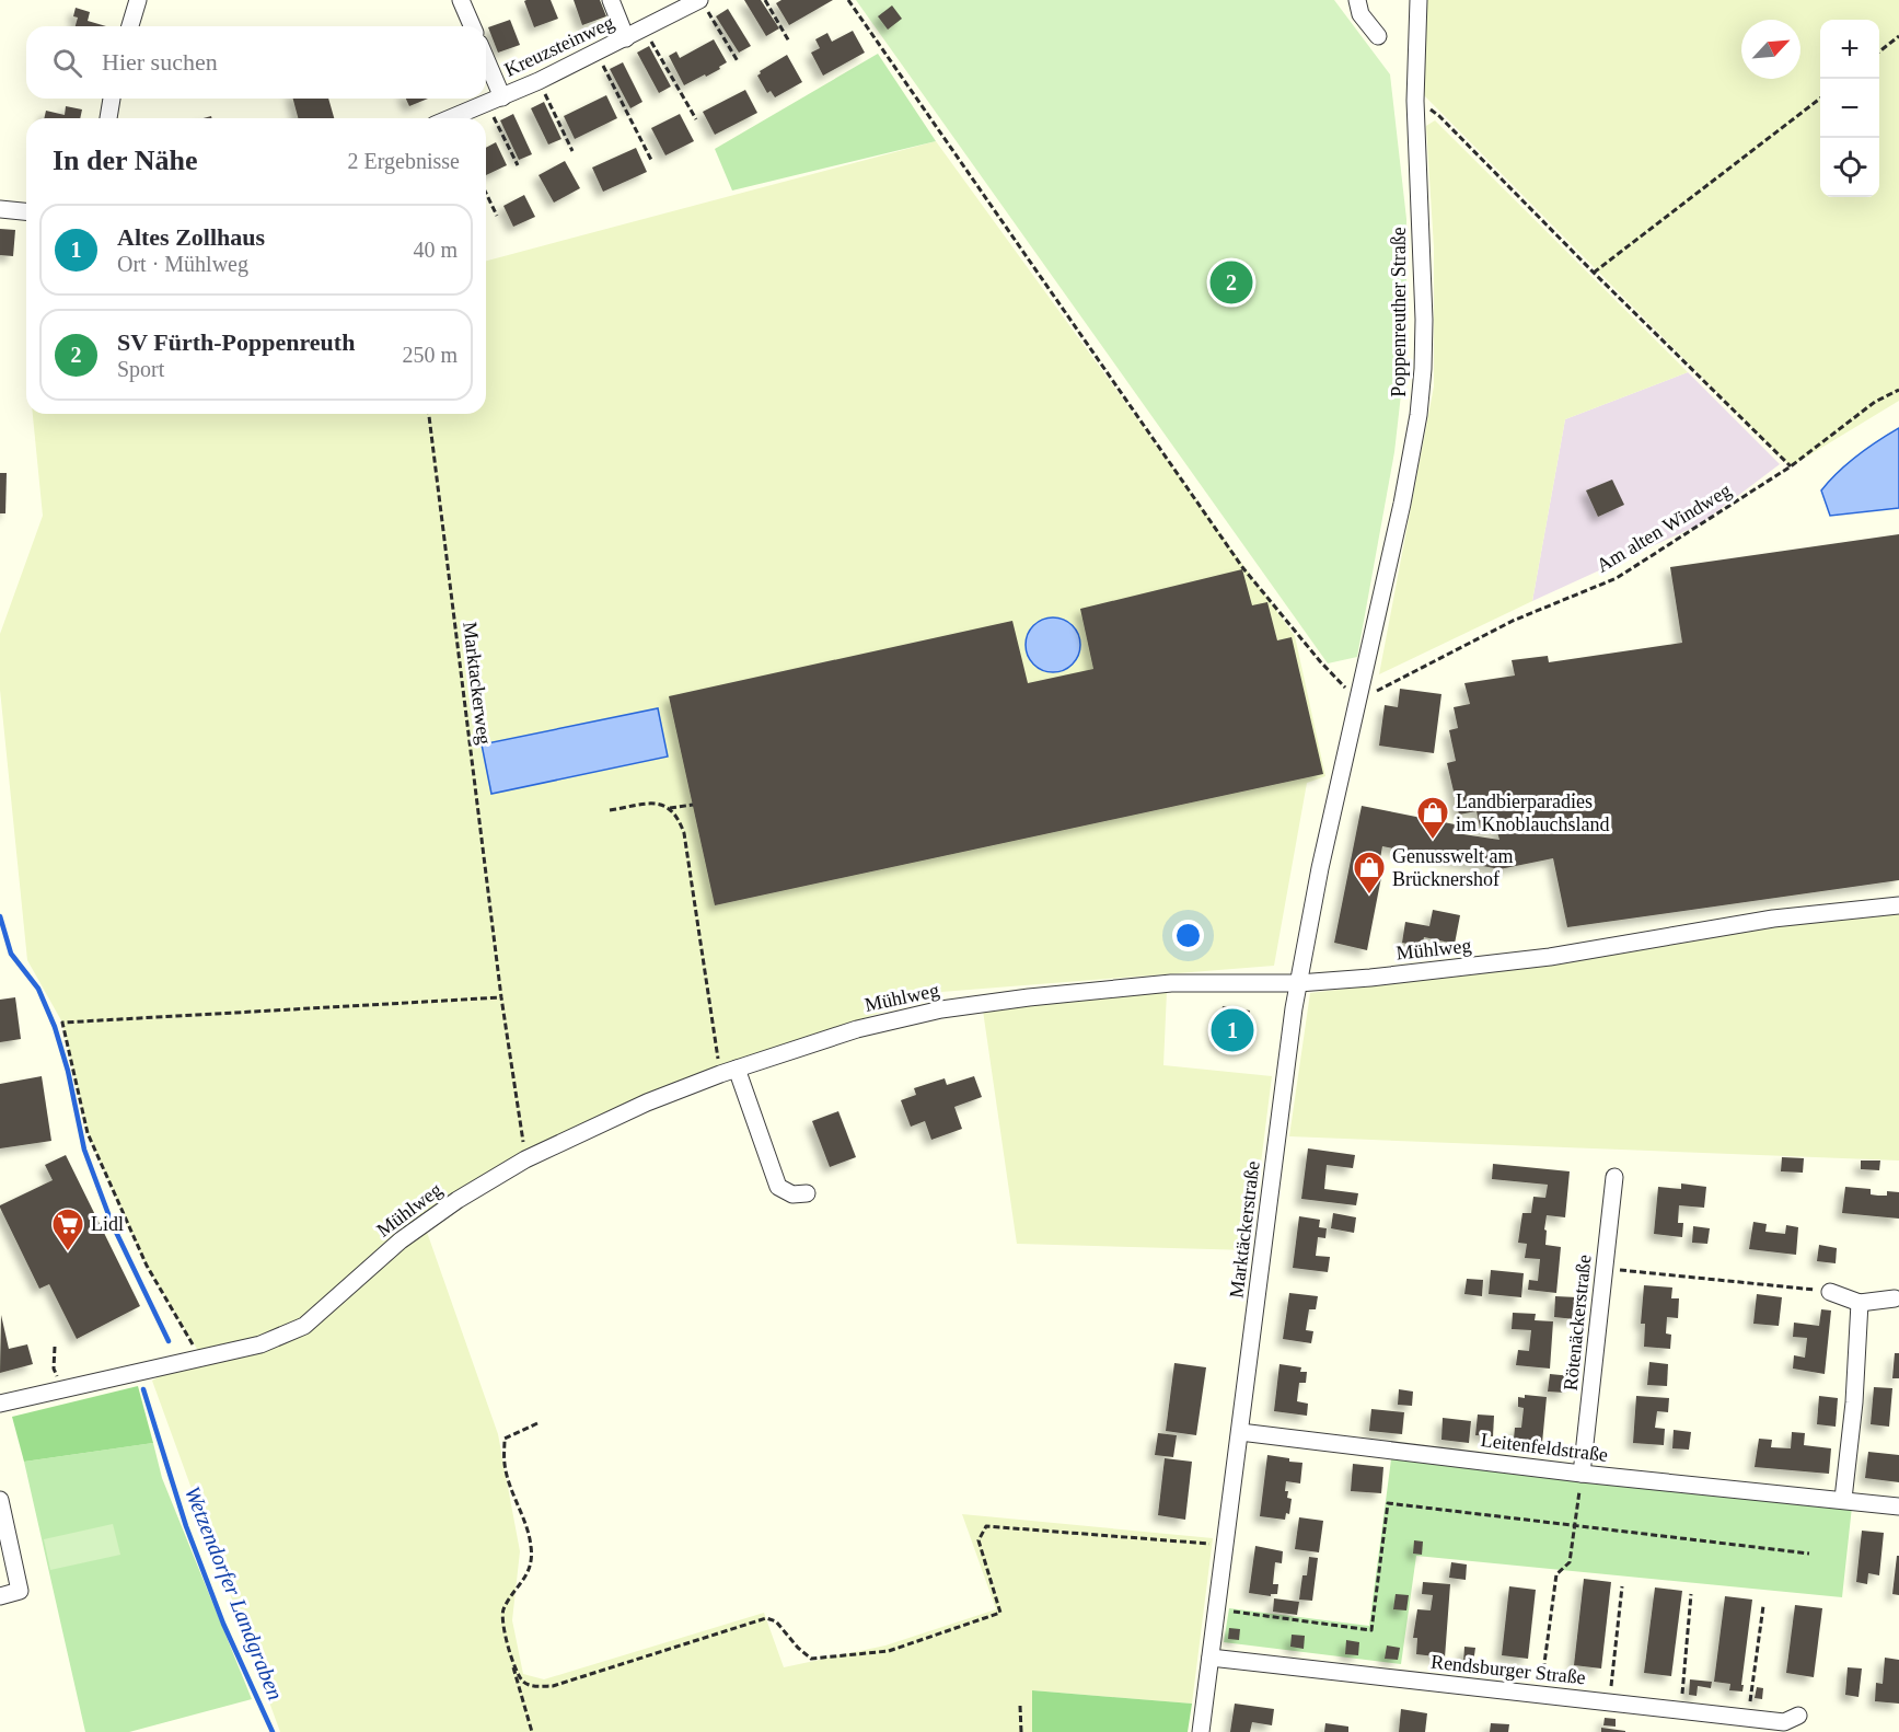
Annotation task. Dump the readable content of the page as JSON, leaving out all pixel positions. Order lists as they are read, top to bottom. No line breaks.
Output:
{"streets":{"street":["Kreuzsteinweg","Poppenreuther Straße","Mühlweg","Marktäckerstraße","Rötenäckerstraße","Leitenfeldstraße","Rendsburger Straße"],"path":["Am alten Windweg","Marktackerweg"]},"crossings":[["Poppenreuther Straße","Am alten Windweg"],["Poppenreuther Straße","Marktäckerstraße"],["Marktackerweg","Mühlweg"],["Mühlweg","Marktäckerstraße"],["Marktäckerstraße","Leitenfeldstraße"],["Marktäckerstraße","Rendsburger Straße"],["Rötenäckerstraße","Leitenfeldstraße"]],"water":["Wetzendorfer Landgraben"],"places":{"shop":["Landbierparadies im Knoblauchsland","Genusswelt am Brücknershof"],"supermarket":["Lidl"]},"north":"top right","page":{"map_buttons":["+","−"],"search":"Hier suchen","heading":["In der Nähe","2 Ergebnisse"],"list":[{"mark":"1","name":"Altes Zollhaus","note":"Ort · Mühlweg","value":"40 m"},{"mark":"2","name":"SV Fürth-Poppenreuth","note":"Sport","value":"250 m"}],"pins":["2","1"]}}
